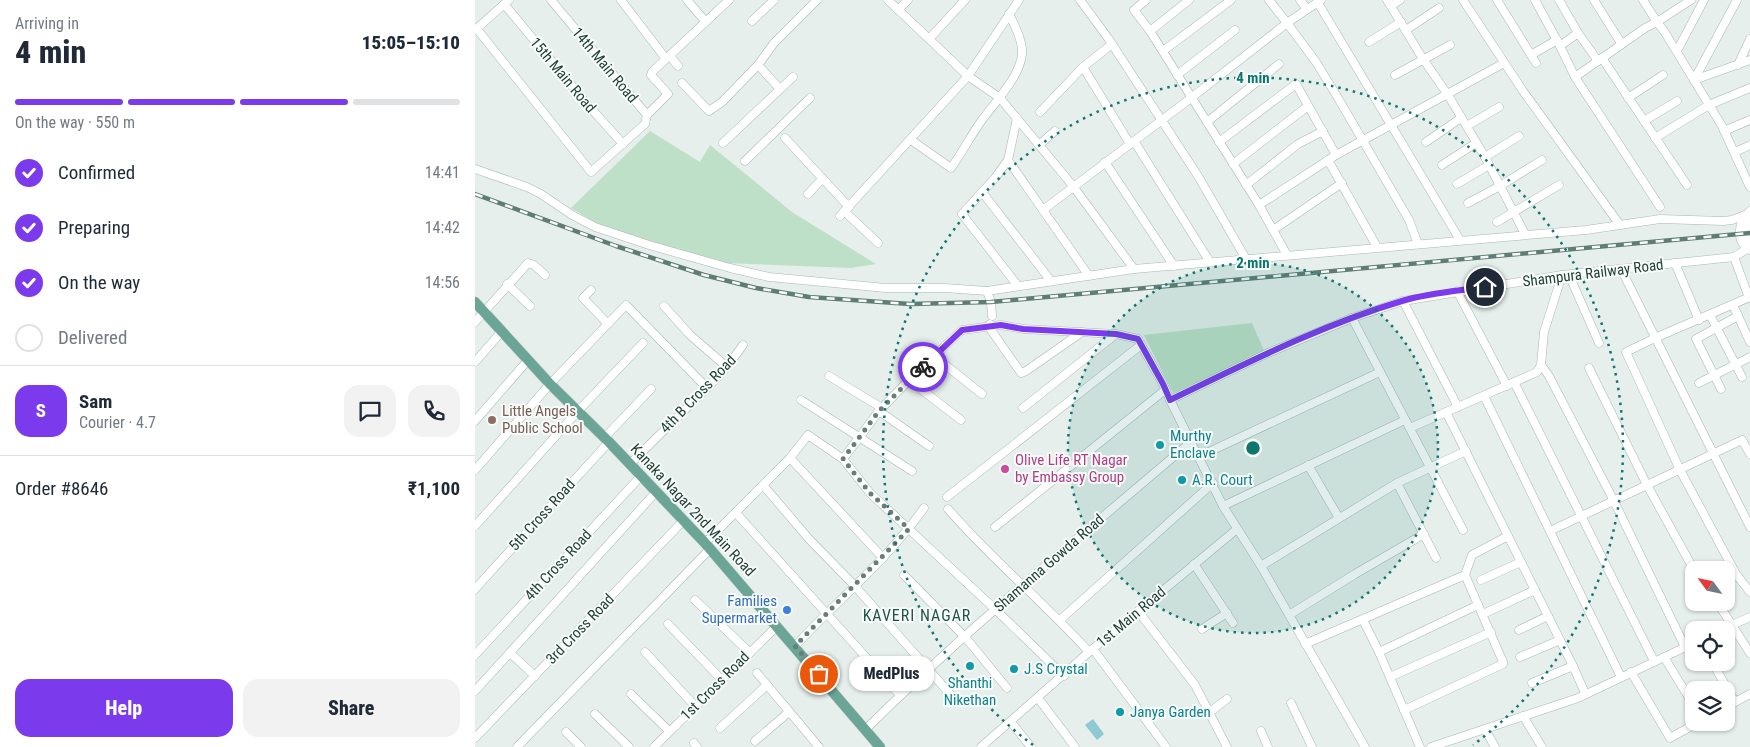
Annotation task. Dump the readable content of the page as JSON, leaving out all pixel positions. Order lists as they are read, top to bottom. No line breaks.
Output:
{"streets":{"main road":["Kanaka Nagar 2nd Main Road"],"street":["14th Main Road","15th Main Road","Shampura Railway Road","4th B Cross Road","5th Cross Road","Shamanna Gowda Road","4th Cross Road","1st Main Road","3rd Cross Road","1st Cross Road"]},"crossings":[["4th B Cross Road","Kanaka Nagar 2nd Main Road"],["Kanaka Nagar 2nd Main Road","5th Cross Road"],["Kanaka Nagar 2nd Main Road","Shamanna Gowda Road"],["Kanaka Nagar 2nd Main Road","4th Cross Road"],["Kanaka Nagar 2nd Main Road","3rd Cross Road"],["Kanaka Nagar 2nd Main Road","1st Cross Road"]],"districts":["KAVERI NAGAR"],"places":["Little Angels Public School","Murthy Enclave","Olive Life RT Nagar by Embassy Group","A.R. Court","Families Supermarket","Shanthi Nikethan","J.S Crystal","MedPlus","Janya Garden"],"north":"top left","page":{"heading":["4 min","Arriving in","15:05–15:10"],"panel":["Sam","Courier · 4.7","Order #8646","₹1,100"],"bar":"On the way · 550 m","list":[["Confirmed","14:41"],["Preparing","14:42"],["On the way","14:56"],"Delivered"],"round":"S","bubble":"MedPlus","buttons":["Help","Share"]},"rings":["4 min","2 min"]}
